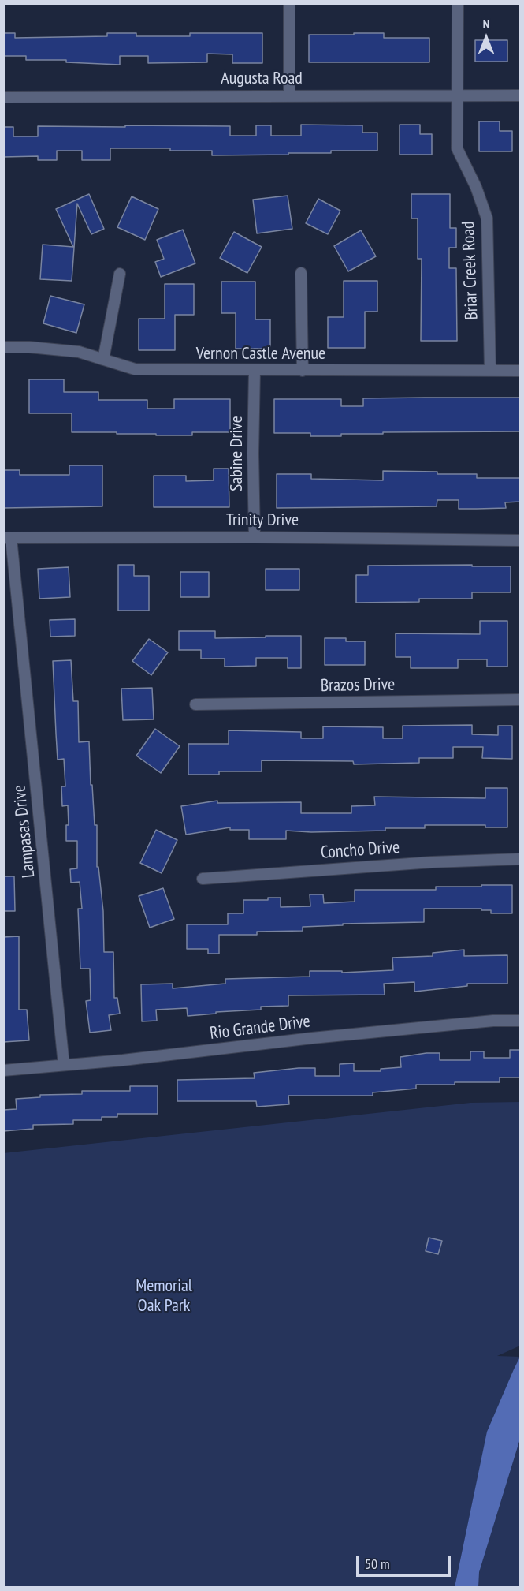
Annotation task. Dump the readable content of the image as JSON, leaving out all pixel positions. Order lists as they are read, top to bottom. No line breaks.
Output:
{"streets":{"street":["Augusta Road","Briar Creek Road","Vernon Castle Avenue","Sabine Drive","Trinity Drive","Brazos Drive","Lampasas Drive","Concho Drive","Rio Grande Drive"]},"crossings":[["Augusta Road","Briar Creek Road"],["Briar Creek Road","Vernon Castle Avenue"],["Vernon Castle Avenue","Sabine Drive"],["Sabine Drive","Trinity Drive"],["Trinity Drive","Lampasas Drive"],["Lampasas Drive","Rio Grande Drive"]],"parks":["Memorial Oak Park"],"scale_bar":"50 m","north":"top"}
